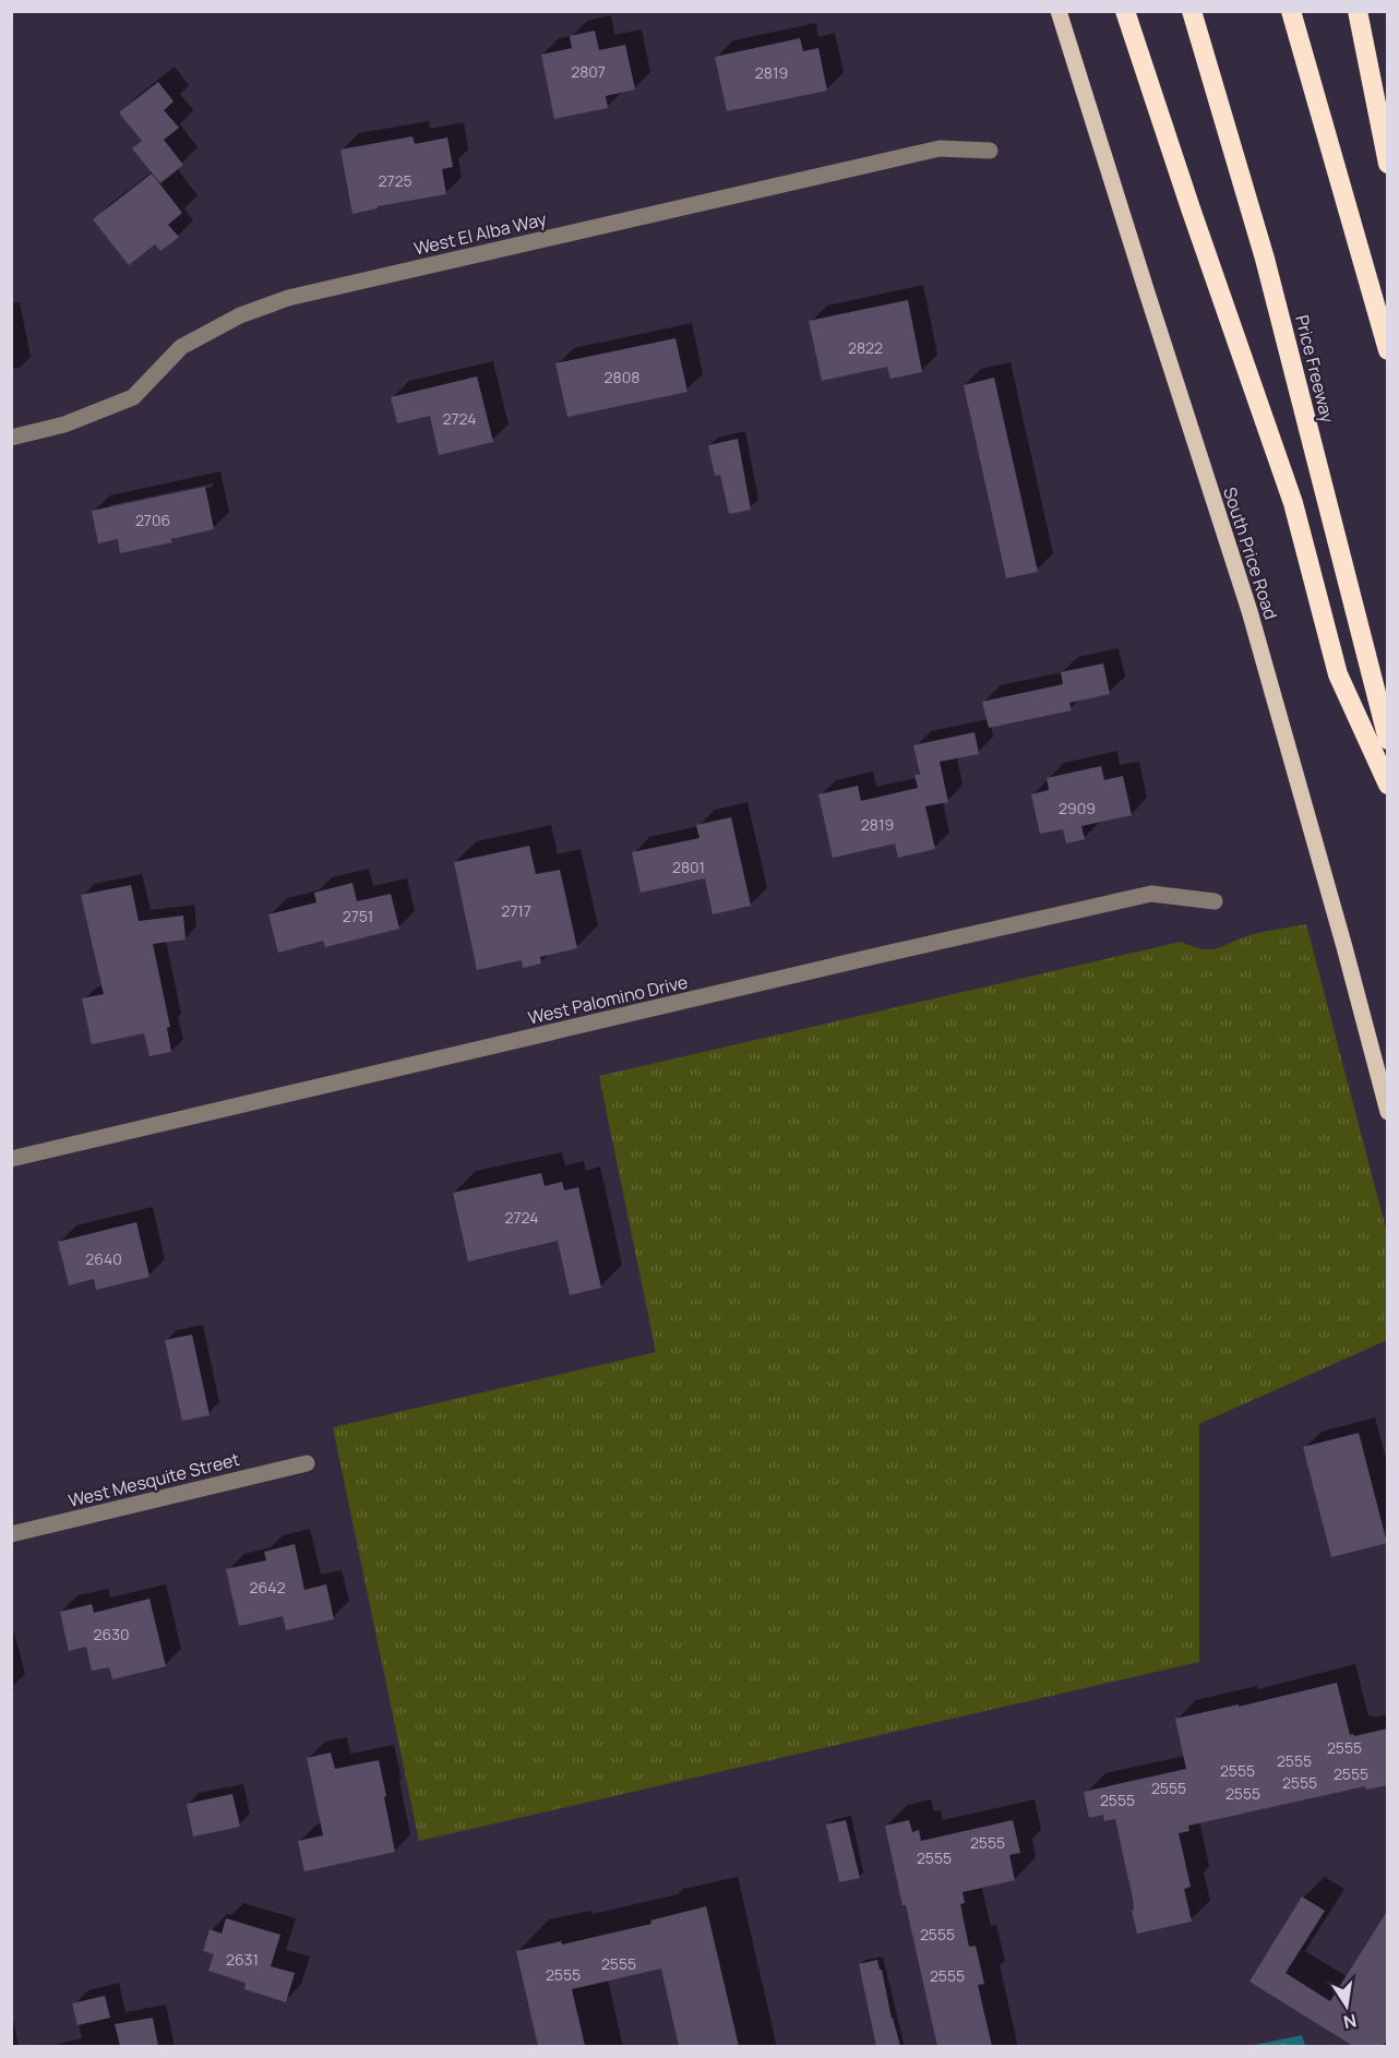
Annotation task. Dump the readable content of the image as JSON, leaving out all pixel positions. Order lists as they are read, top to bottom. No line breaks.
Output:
{"streets":{"highway":["Price Freeway"],"main road":["South Price Road"],"street":["West El Alba Way","West Palomino Drive","West Mesquite Street"]},"house_numbers":["2807","2819","2725","2822","2808","2724","2706","2909","2819","2801","2717","2751","2724","2640","2642","2630","2555","2555","2555","2555","2555","2555","2555","2555","2555","2555","2555","2631","2555","2555","2555"],"north":"bottom"}
